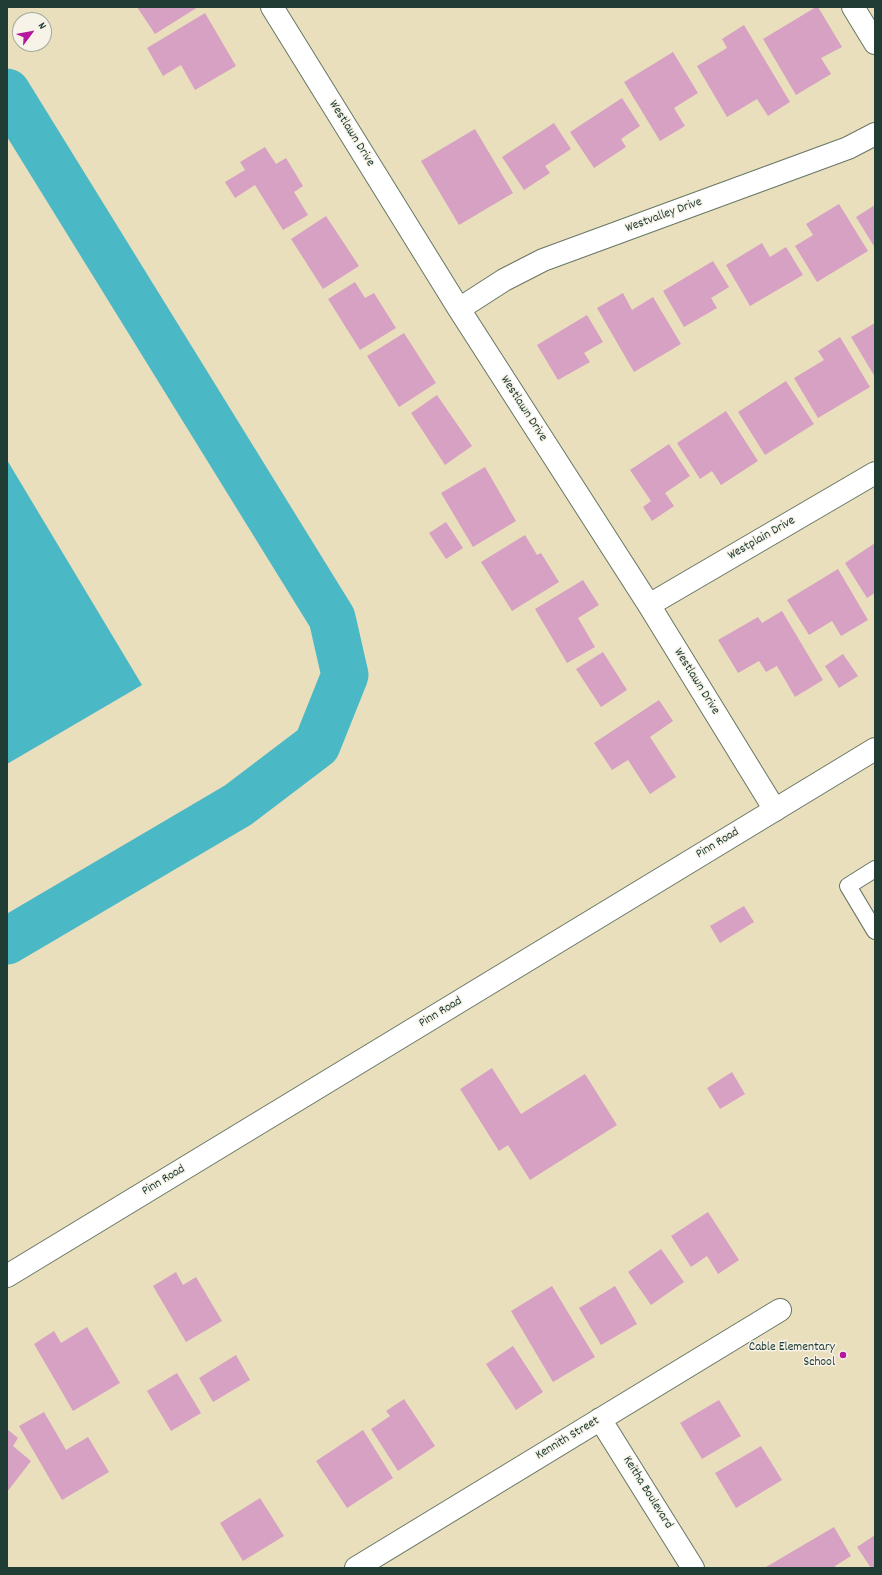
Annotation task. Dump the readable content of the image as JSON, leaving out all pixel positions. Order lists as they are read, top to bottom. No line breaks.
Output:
{"streets":{"street":["Westlawn Drive","Westvalley Drive","Westplain Drive","Pinn Road","Kennith Street","Keitha Boulevard"]},"crossings":[["Westlawn Drive","Westvalley Drive"],["Westlawn Drive","Westplain Drive"],["Westlawn Drive","Pinn Road"],["Kennith Street","Keitha Boulevard"]],"places":["Cable Elementary School"],"north":"top right"}
